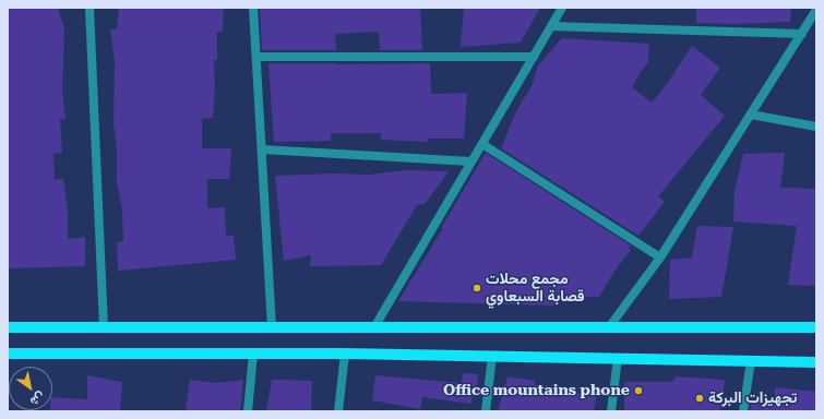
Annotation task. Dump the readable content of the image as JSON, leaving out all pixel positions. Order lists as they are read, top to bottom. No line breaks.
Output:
{"places":["مجمع محلات قصابة السبعاوي","Office mountains phone","تجهيزات البركة"],"north":"bottom right"}
